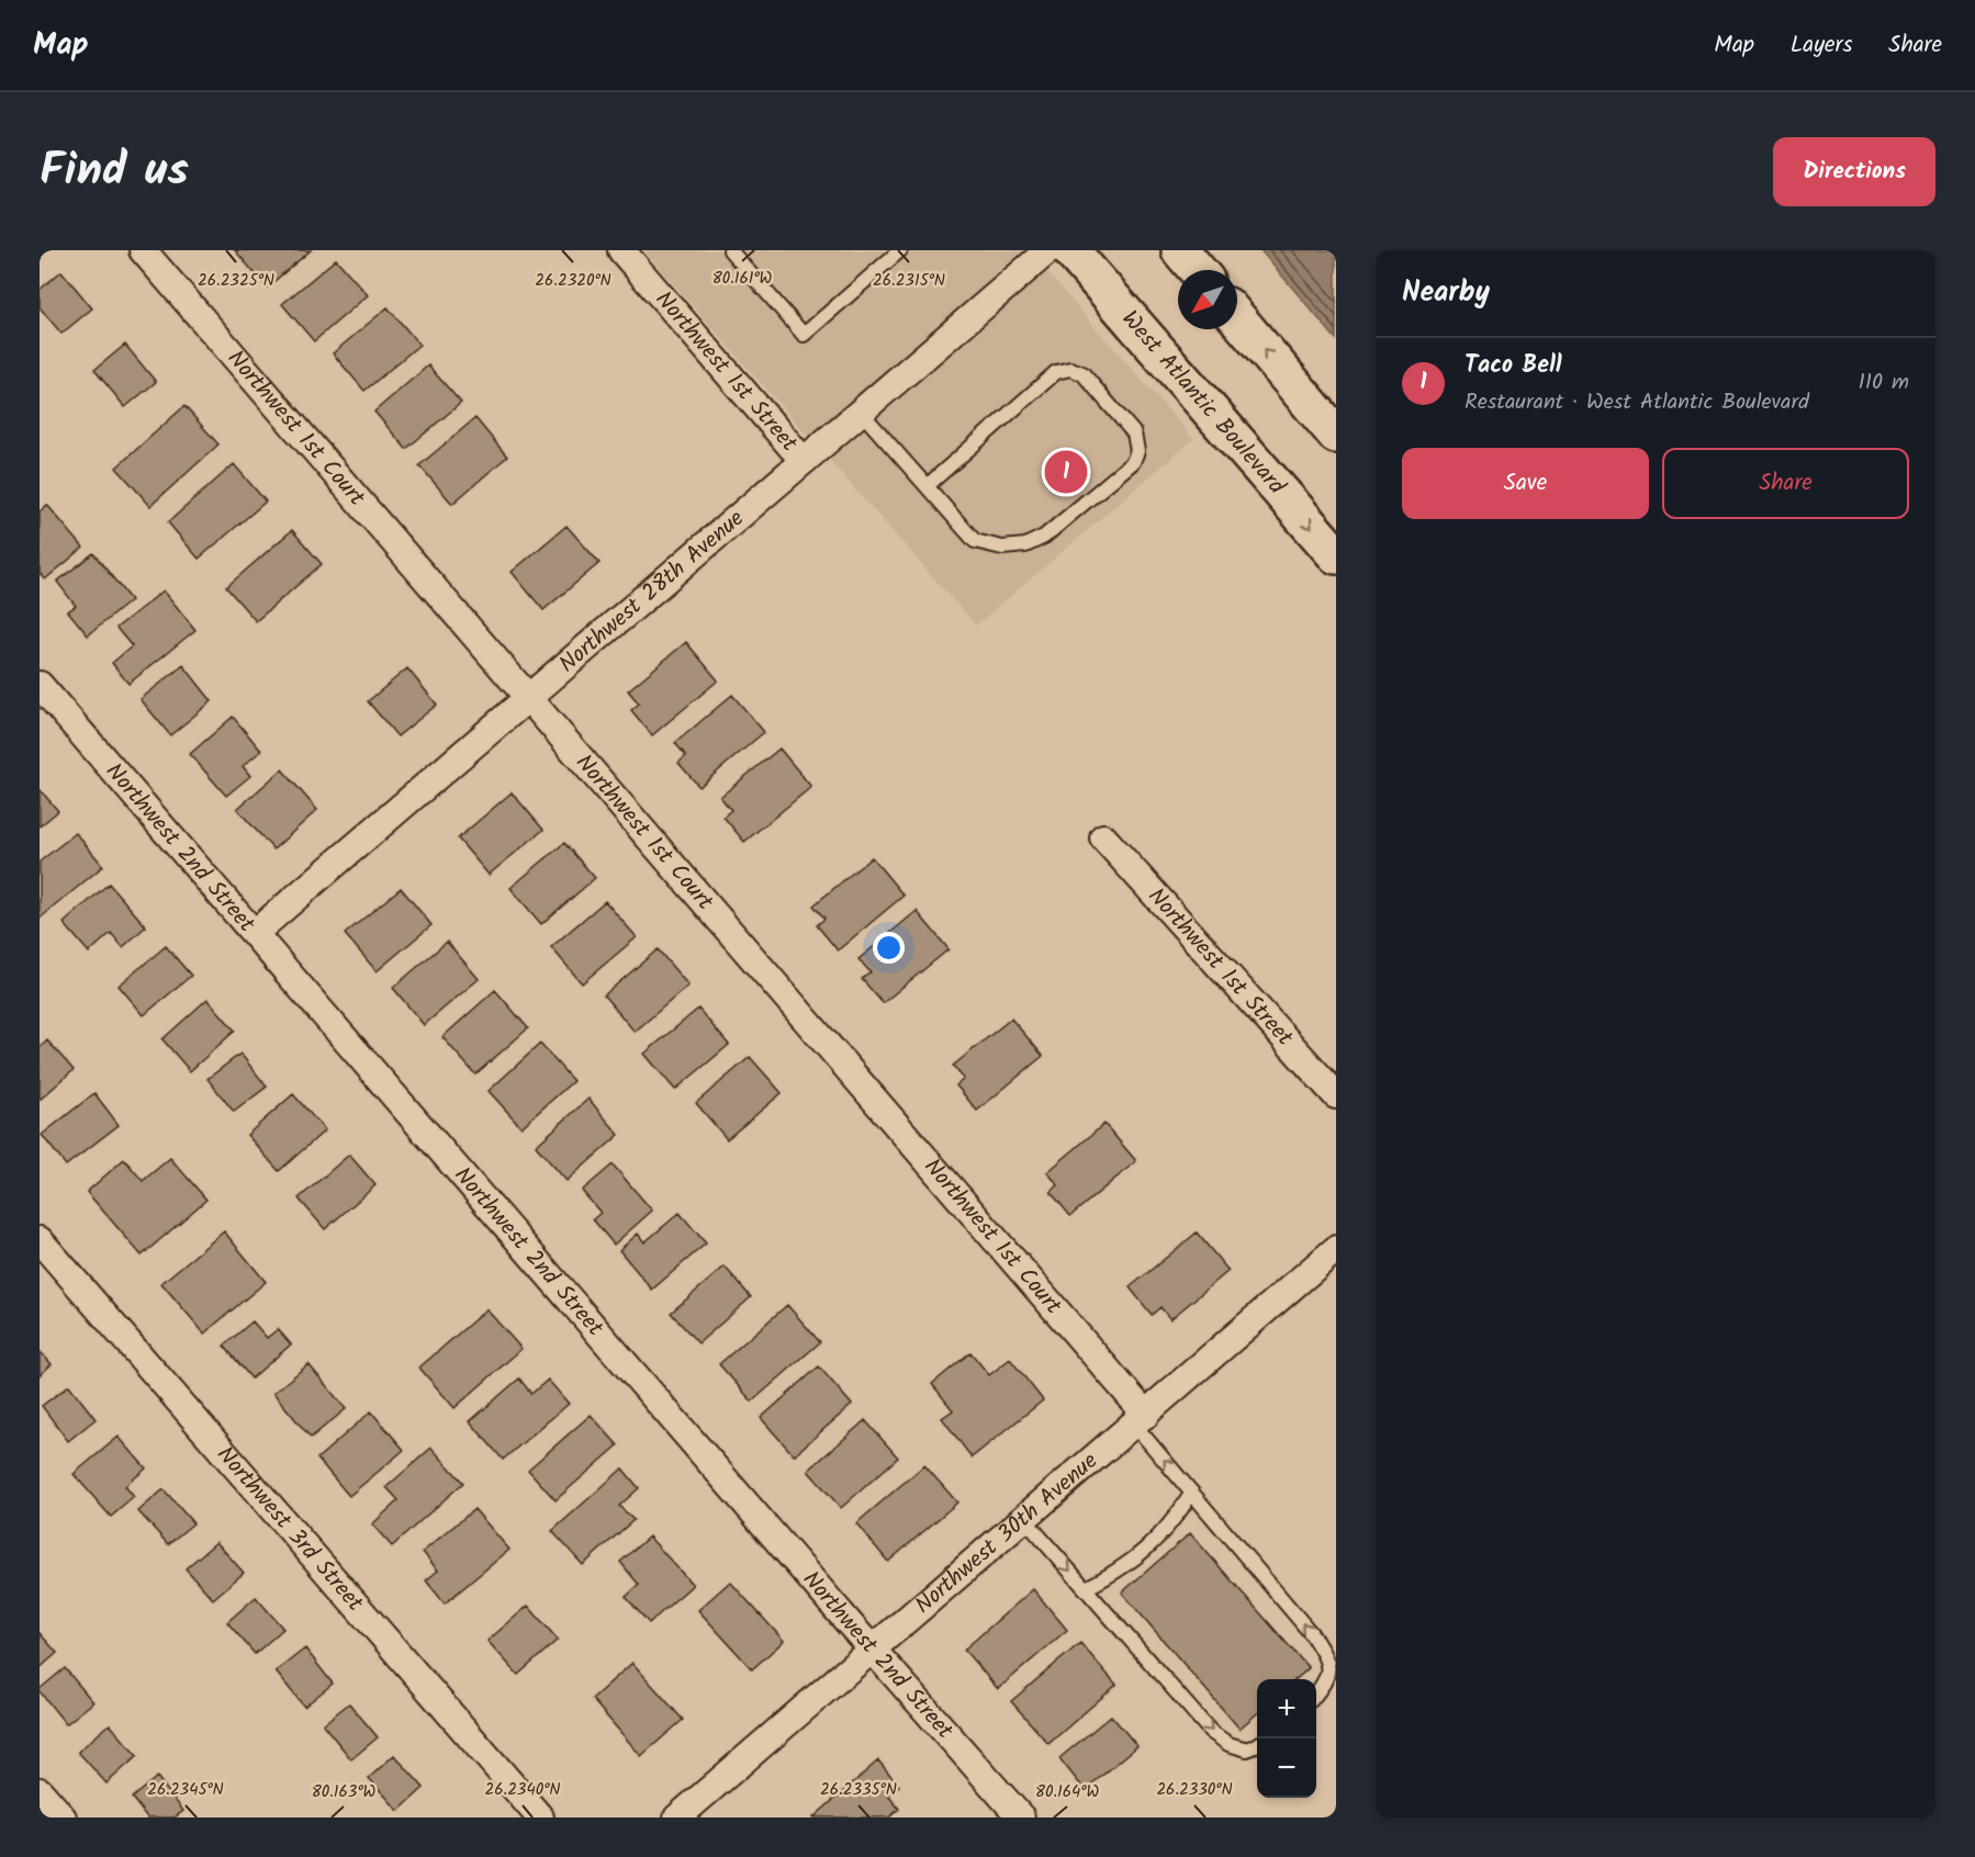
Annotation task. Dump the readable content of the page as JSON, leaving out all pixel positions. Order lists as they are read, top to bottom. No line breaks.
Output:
{"streets":{"main road":["West Atlantic Boulevard"],"street":["Northwest 1st Street","Northwest 1st Court","Northwest 28th Avenue","Northwest 2nd Street","Northwest 3rd Street","Northwest 30th Avenue"]},"crossings":[["Northwest 1st Street","Northwest 28th Avenue"],["Northwest 1st Court","Northwest 28th Avenue"],["Northwest 1st Court","Northwest 30th Avenue"],["Northwest 28th Avenue","Northwest 2nd Street"],["Northwest 2nd Street","Northwest 30th Avenue"]],"north":"bottom left","page":{"header":"Map","nav":["Map","Layers","Share"],"title":"Find us","buttons":["Directions",["Save","Share"]],"heading":"Nearby","list":[{"mark":"1","name":"Taco Bell","note":"Restaurant · West Atlantic Boulevard","value":"110 m"}],"pins":"1","map_buttons":["+","−"]},"coordinates":["80.161°W","26.2325°N","26.2320°N","26.2315°N","26.2345°N","26.2340°N","26.2335°N","26.2330°N","80.163°W","80.164°W"]}
